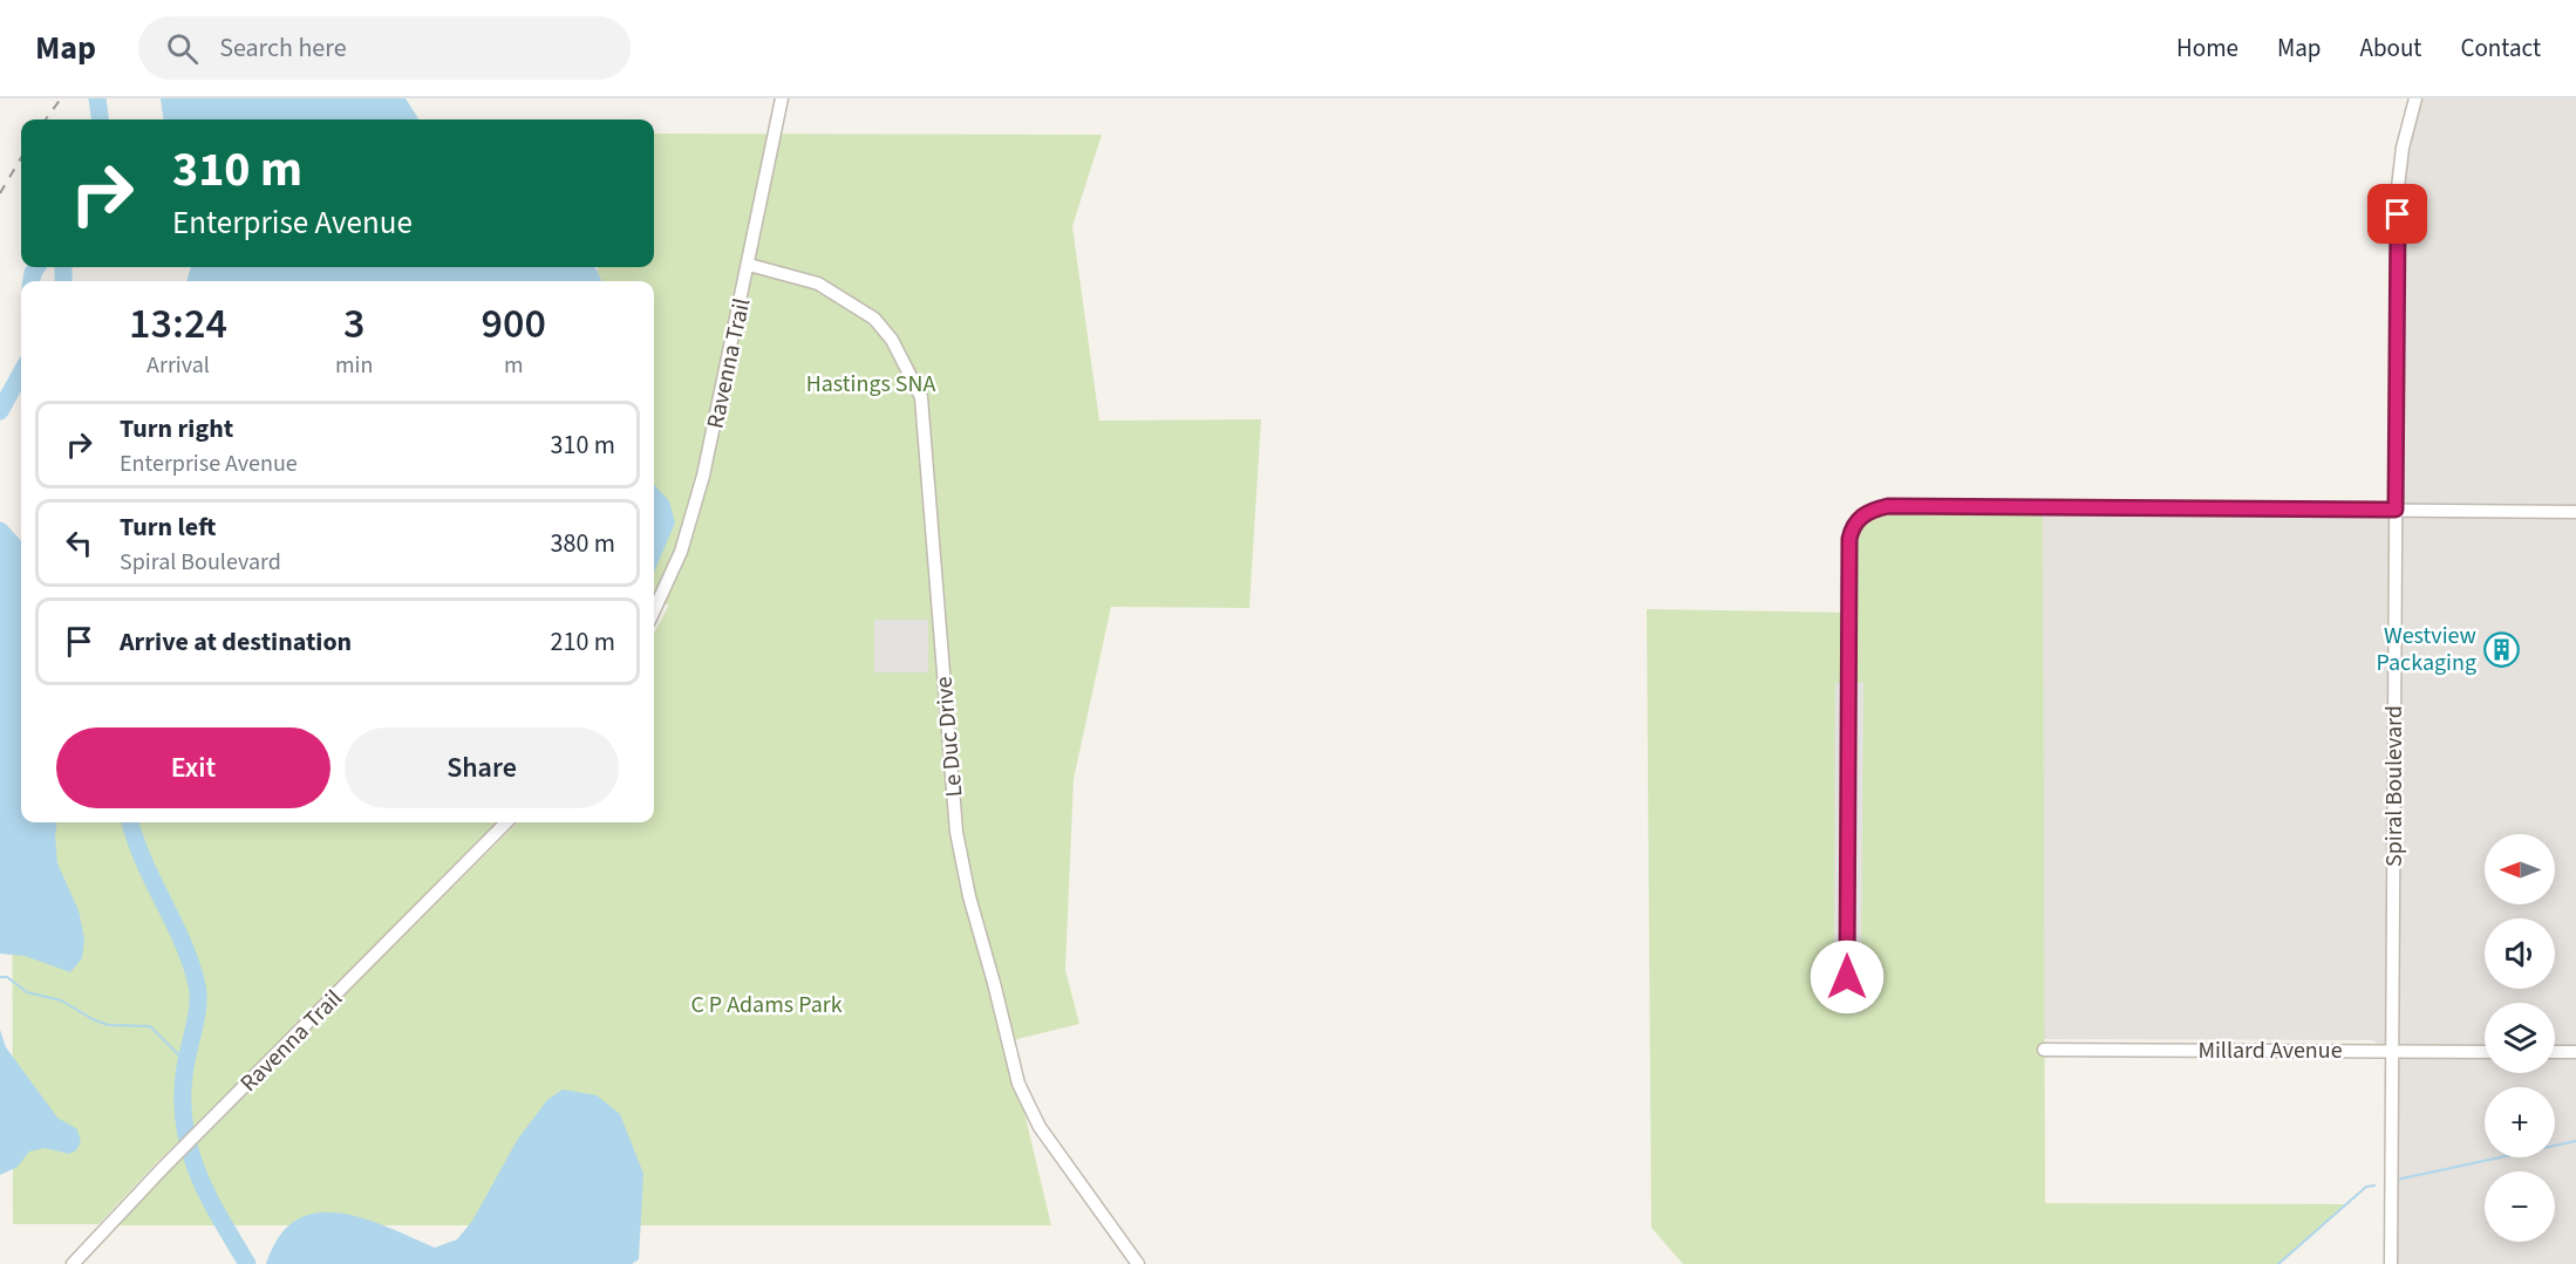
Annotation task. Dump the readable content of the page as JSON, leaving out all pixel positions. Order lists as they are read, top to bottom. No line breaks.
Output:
{"streets":{"street":["Ravenna Trail","Le Duc Drive","Spiral Boulevard","Millard Avenue"]},"crossings":[["Ravenna Trail","Le Duc Drive"],["Spiral Boulevard","Millard Avenue"]],"parks":["Hastings SNA","C P Adams Park"],"places":{"building":["Westview Packaging"]},"north":"left","page":{"header":"Map","search":"Search here","nav":["Home","Map","About","Contact"],"turn":["310 m","Enterprise Avenue"],"eta":["13:24","Arrival","3","min","900","m"],"list":[{"name":"Turn right","note":"Enterprise Avenue","value":"310 m"},{"name":"Turn left","note":"Spiral Boulevard","value":"380 m"},{"name":"Arrive at destination","value":"210 m"}],"buttons":["Exit","Share"],"map_buttons":["+","−"]}}
